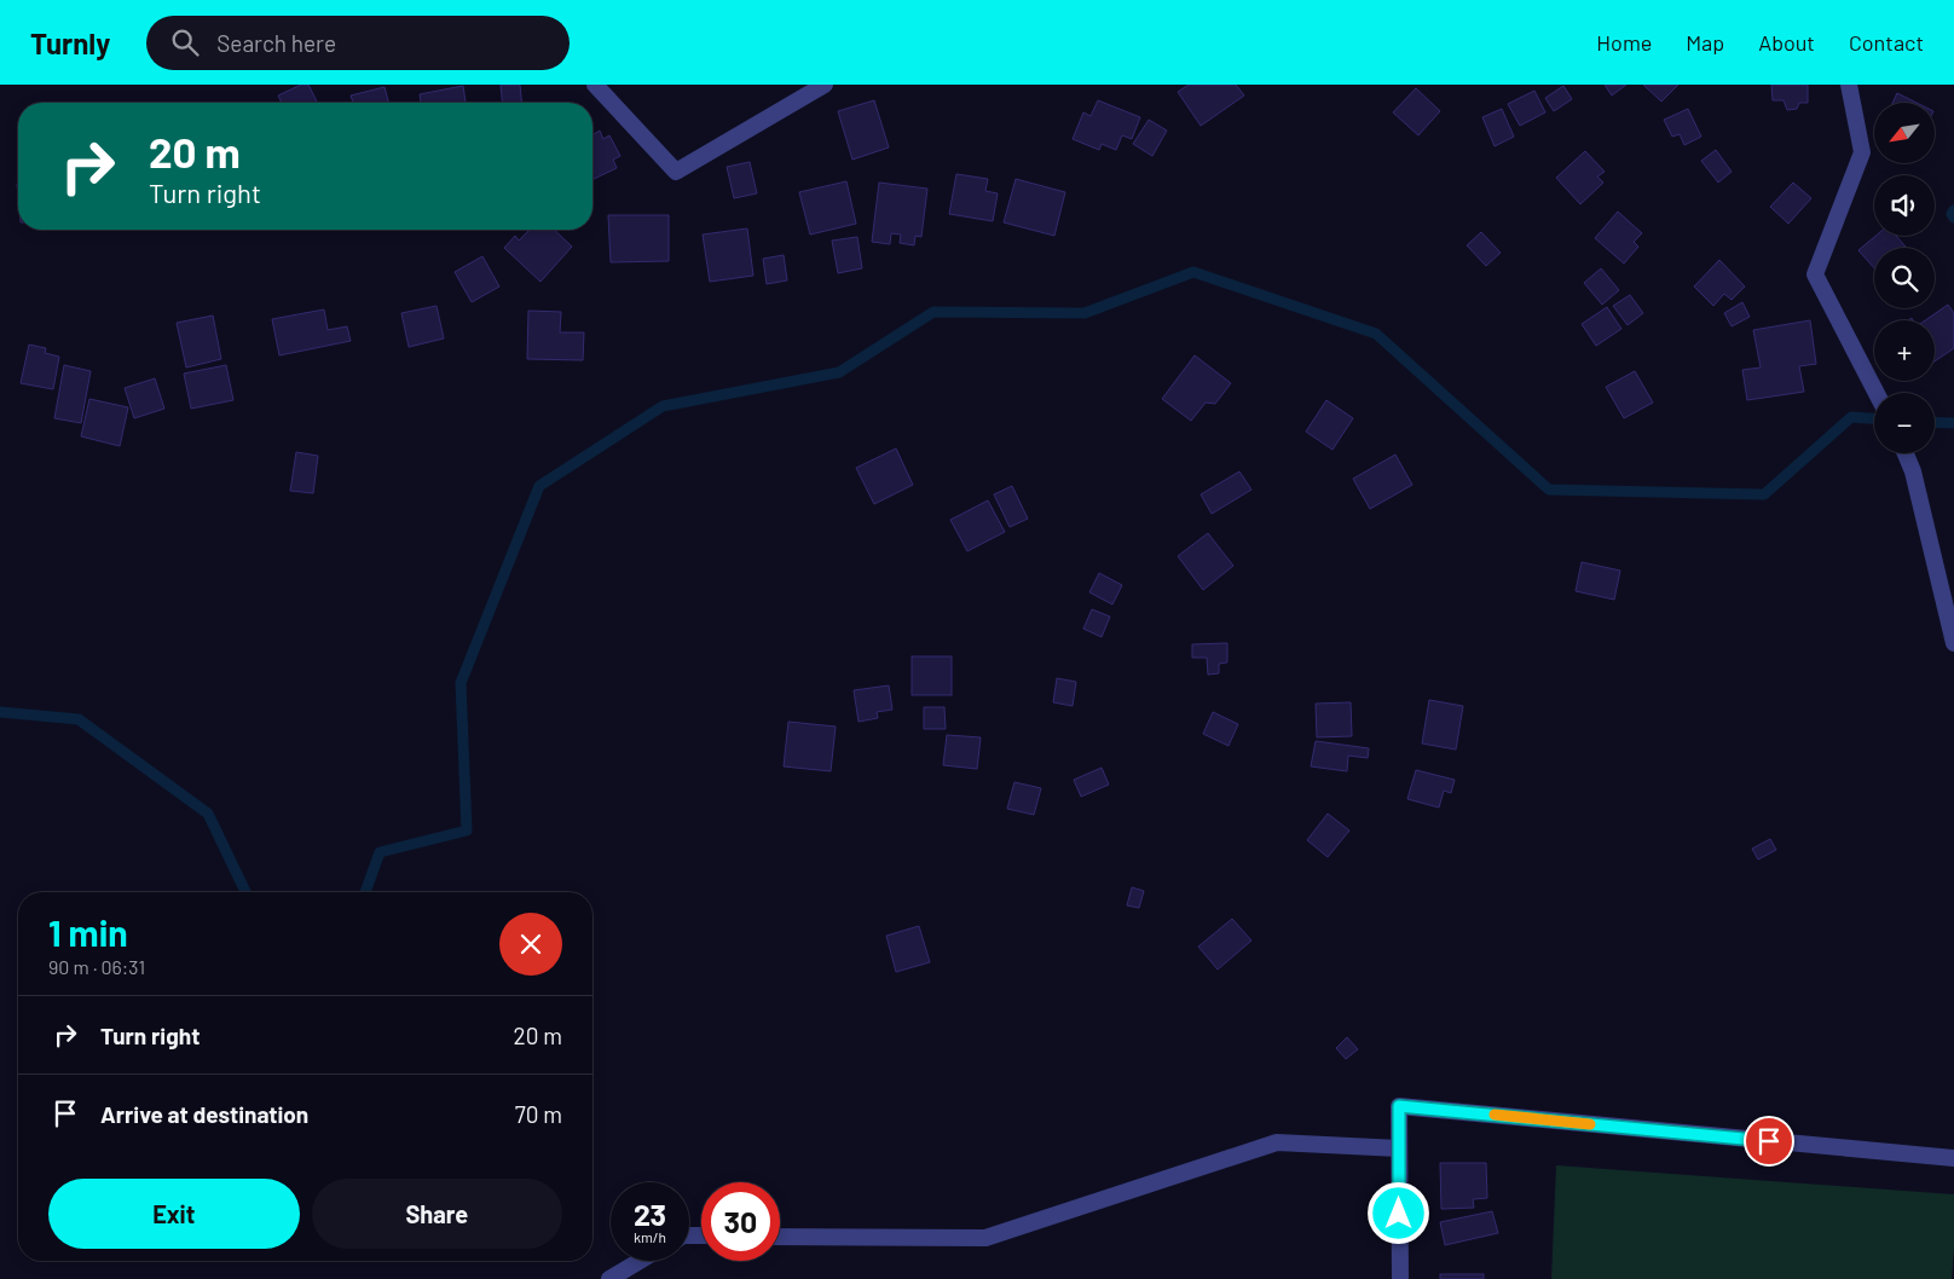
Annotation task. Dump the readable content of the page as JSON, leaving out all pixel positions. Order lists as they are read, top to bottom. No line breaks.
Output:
{"north":"bottom left","page":{"header":"Turnly","search":"Search here","nav":["Home","Map","About","Contact"],"map_buttons":["+","−"],"turn":["20 m","Turn right"],"heading":["1 min","90 m · 06:31"],"list":[{"name":"Turn right","value":"20 m"},{"name":"Arrive at destination","value":"70 m"}],"buttons":["Exit","Share"],"speed":"23 km/h","limit":"30"}}
